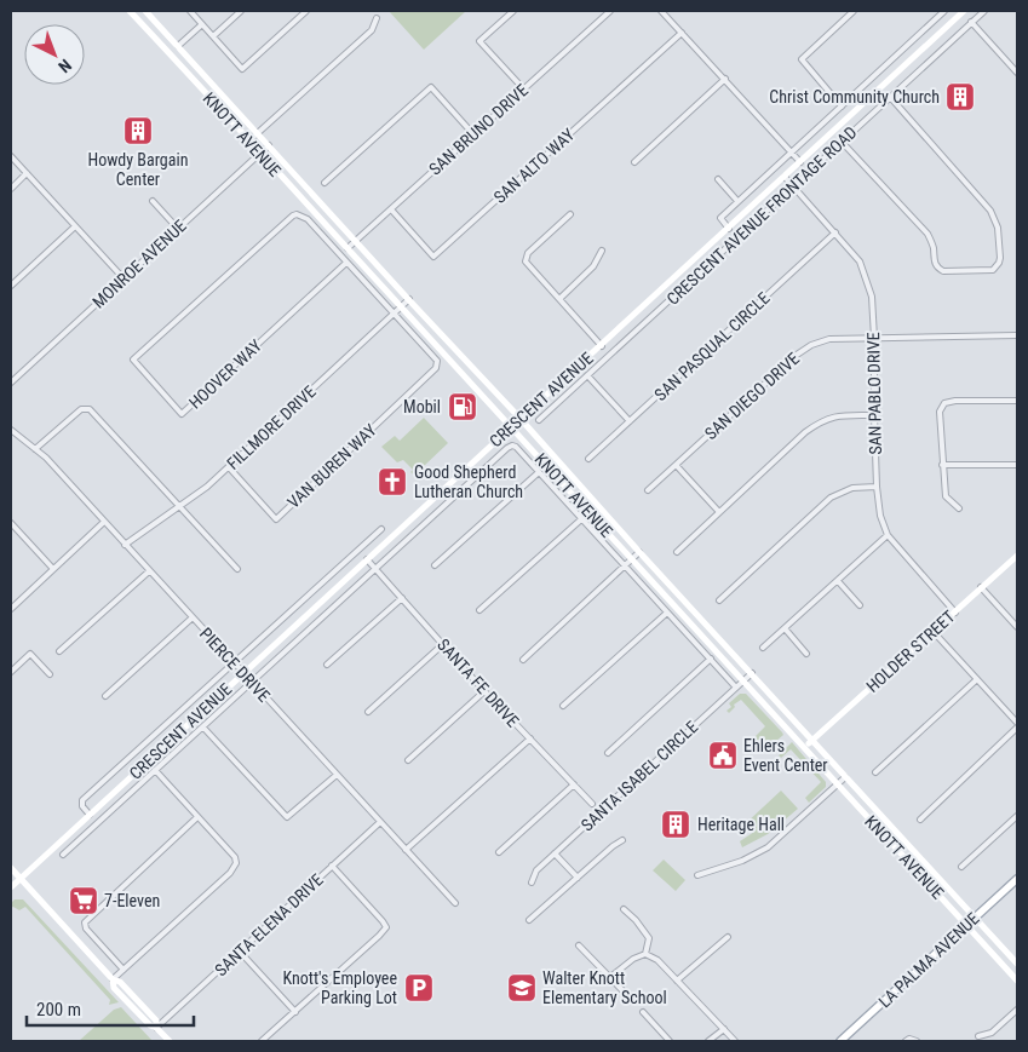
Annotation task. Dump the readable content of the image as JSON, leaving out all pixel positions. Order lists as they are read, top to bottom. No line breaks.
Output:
{"streets":{"main road":["KNOTT AVENUE","CRESCENT AVENUE","HOLDER STREET","LA PALMA AVENUE"],"street":["SAN BRUNO DRIVE","SAN ALTO WAY","CRESCENT AVENUE FRONTAGE ROAD","MONROE AVENUE","SAN PASQUAL CIRCLE","HOOVER WAY","SAN PABLO DRIVE","SAN DIEGO DRIVE","FILLMORE DRIVE","VAN BUREN WAY","PIERCE DRIVE","SANTA FE DRIVE","SANTA ISABEL CIRCLE","SANTA ELENA DRIVE"]},"crossings":[["SAN BRUNO DRIVE","KNOTT AVENUE"],["SAN BRUNO DRIVE","SAN ALTO WAY"],["KNOTT AVENUE","MONROE AVENUE"],["KNOTT AVENUE","CRESCENT AVENUE"],["KNOTT AVENUE","FILLMORE DRIVE"],["KNOTT AVENUE","HOLDER STREET"],["KNOTT AVENUE","SANTA ISABEL CIRCLE"],["KNOTT AVENUE","LA PALMA AVENUE"],["CRESCENT AVENUE FRONTAGE ROAD","SAN PABLO DRIVE"],["CRESCENT AVENUE FRONTAGE ROAD","CRESCENT AVENUE"],["SAN PASQUAL CIRCLE","SAN PABLO DRIVE"],["SAN PABLO DRIVE","SAN DIEGO DRIVE"],["SAN PABLO DRIVE","CRESCENT AVENUE"],["SAN PABLO DRIVE","HOLDER STREET"],["CRESCENT AVENUE","PIERCE DRIVE"],["CRESCENT AVENUE","SANTA FE DRIVE"],["FILLMORE DRIVE","VAN BUREN WAY"],["FILLMORE DRIVE","PIERCE DRIVE"],["PIERCE DRIVE","SANTA ELENA DRIVE"]],"places":{"building":["Christ Community Church","Howdy Bargain Center","Heritage Hall"],"fuel station":["Mobil"],"church":["Good Shepherd Lutheran Church"],"public building":["Ehlers Event Center"],"supermarket":["7-Eleven"],"parking":["Knott's Employee Parking Lot"],"school or university":["Walter Knott Elementary School"]},"scale_bar":"200 m","north":"bottom right"}
